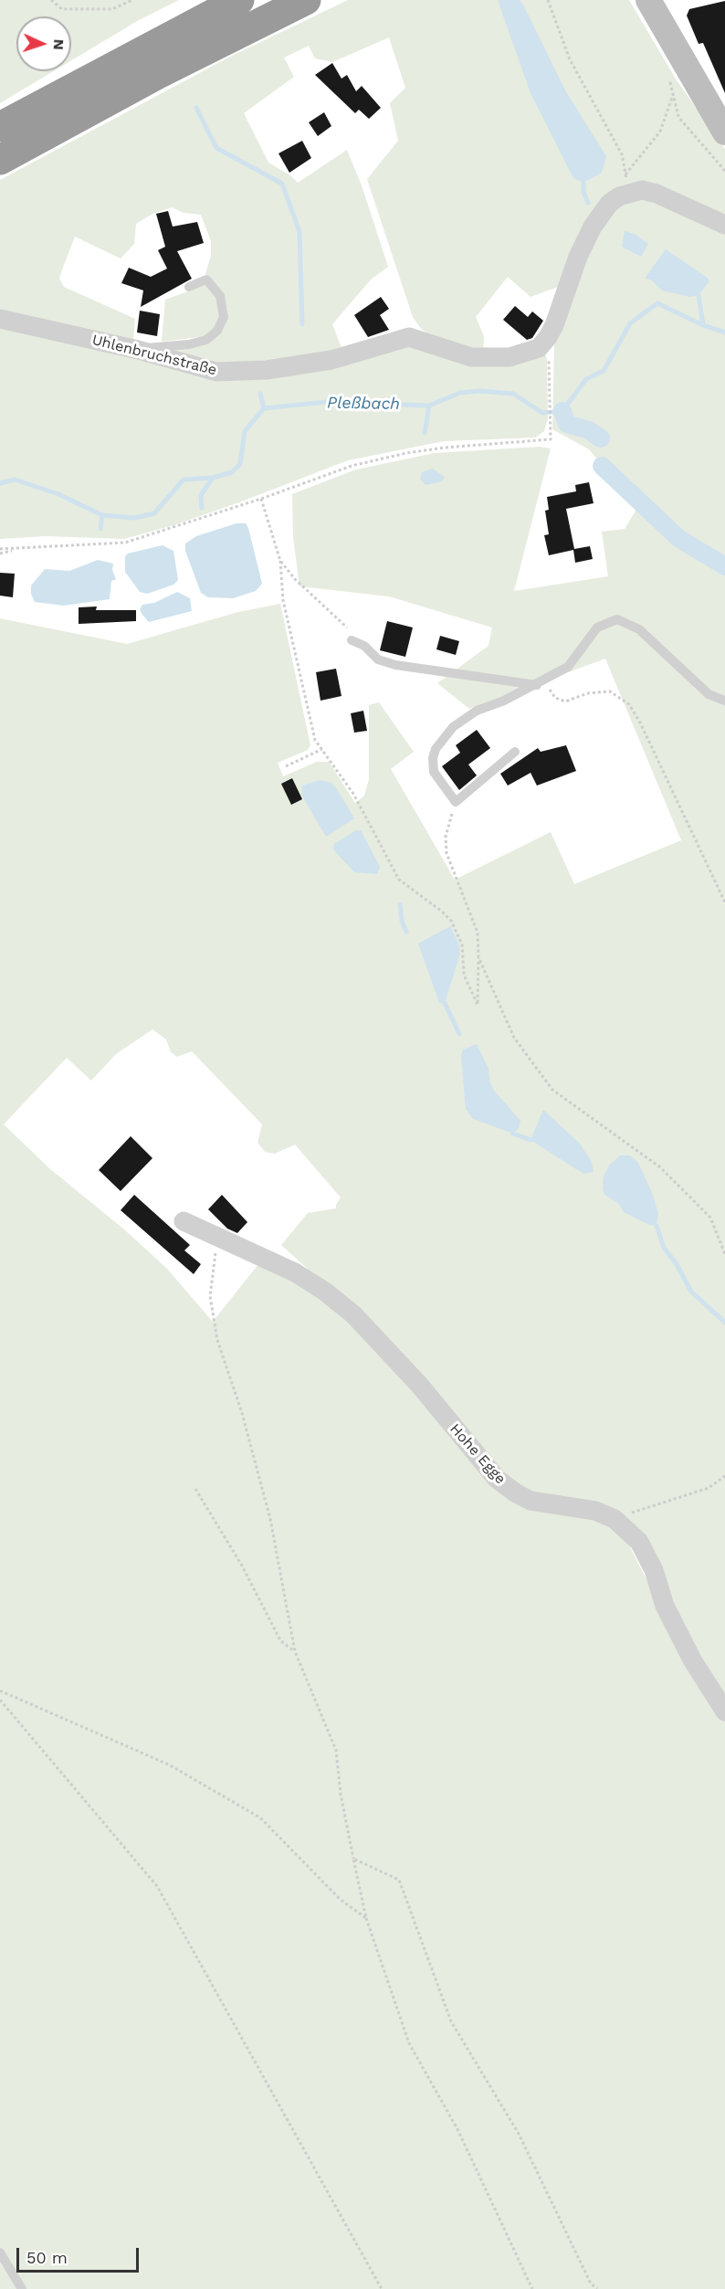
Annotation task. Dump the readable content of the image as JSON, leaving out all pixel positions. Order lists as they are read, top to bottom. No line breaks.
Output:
{"streets":{"street":["Uhlenbruchstraße","Hohe Egge"]},"water":["Pleßbach"],"scale_bar":"50 m","north":"right"}
